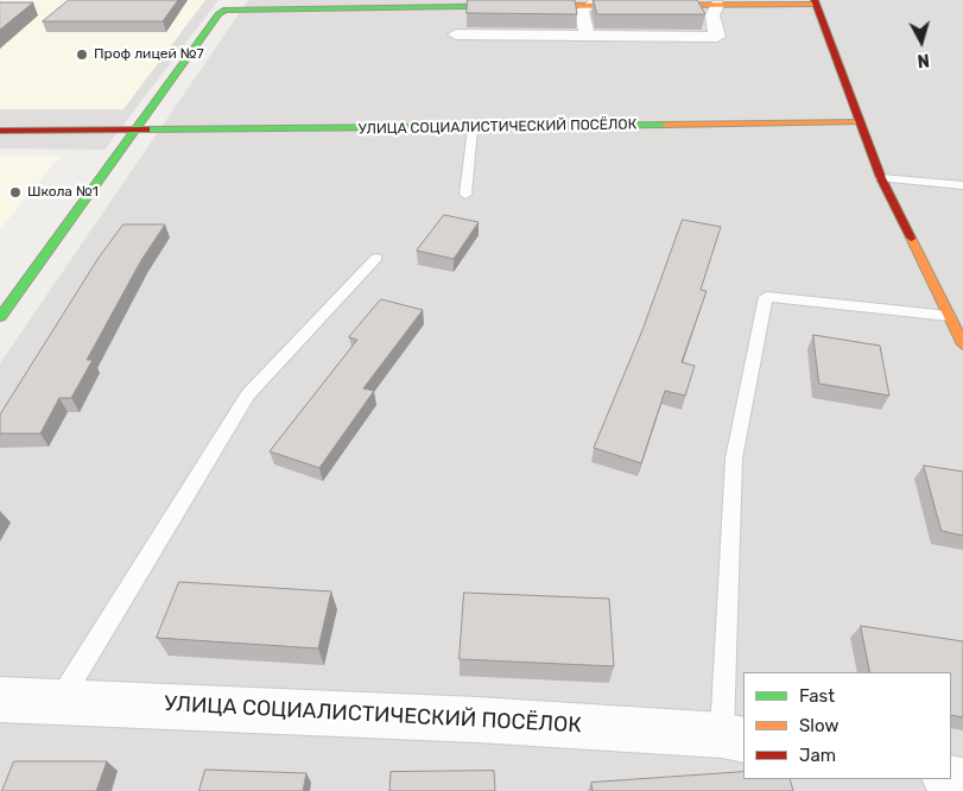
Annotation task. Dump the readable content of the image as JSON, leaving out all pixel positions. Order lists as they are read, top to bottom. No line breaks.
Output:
{"streets":{"street":["УЛИЦА СОЦИАЛИСТИЧЕСКИЙ ПОСЁЛОК"]},"places":["Проф лицей №7","Школа №1"],"legend":["Fast","Slow","Jam"],"north":"bottom"}
